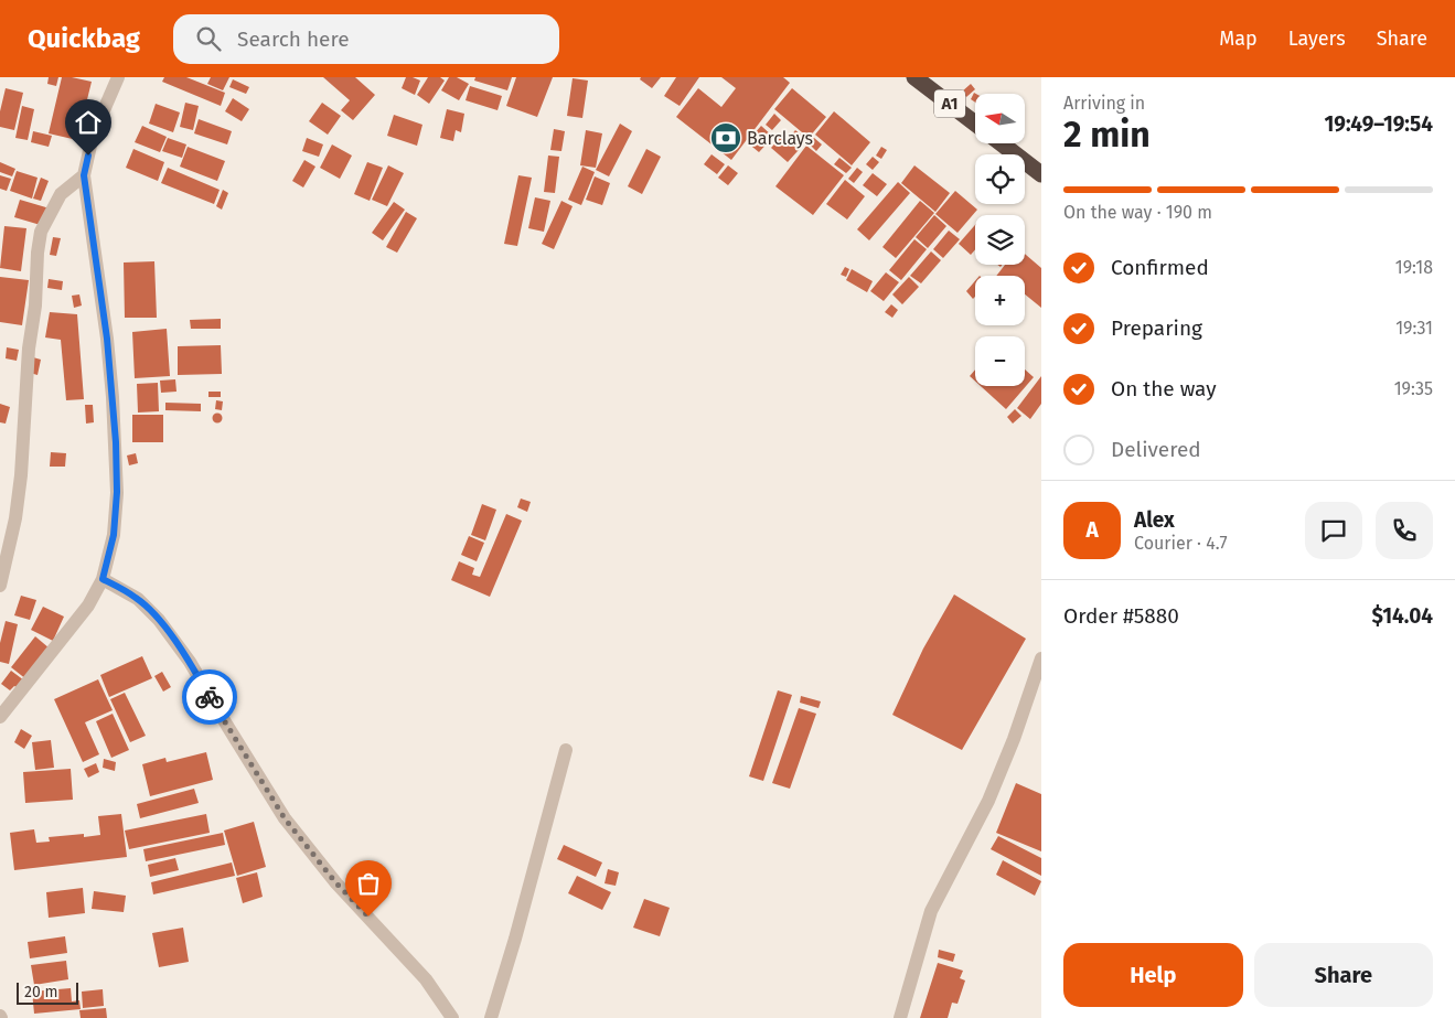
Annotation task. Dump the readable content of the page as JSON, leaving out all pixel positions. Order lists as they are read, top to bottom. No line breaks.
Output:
{"streets":{"highway":["A1"]},"places":{"bank":["Barclays"]},"scale_bar":"20 m","north":"left","page":{"header":"Quickbag","search":"Search here","nav":["Map","Layers","Share"],"heading":["2 min","Arriving in","19:49–19:54"],"panel":["Alex","Courier · 4.7","Order #5880","$14.04"],"map_buttons":["+","−"],"bar":"On the way · 190 m","list":[["Confirmed","19:18"],["Preparing","19:31"],["On the way","19:35"],"Delivered"],"round":"A","buttons":["Help","Share"],"scale":"20 m"}}
